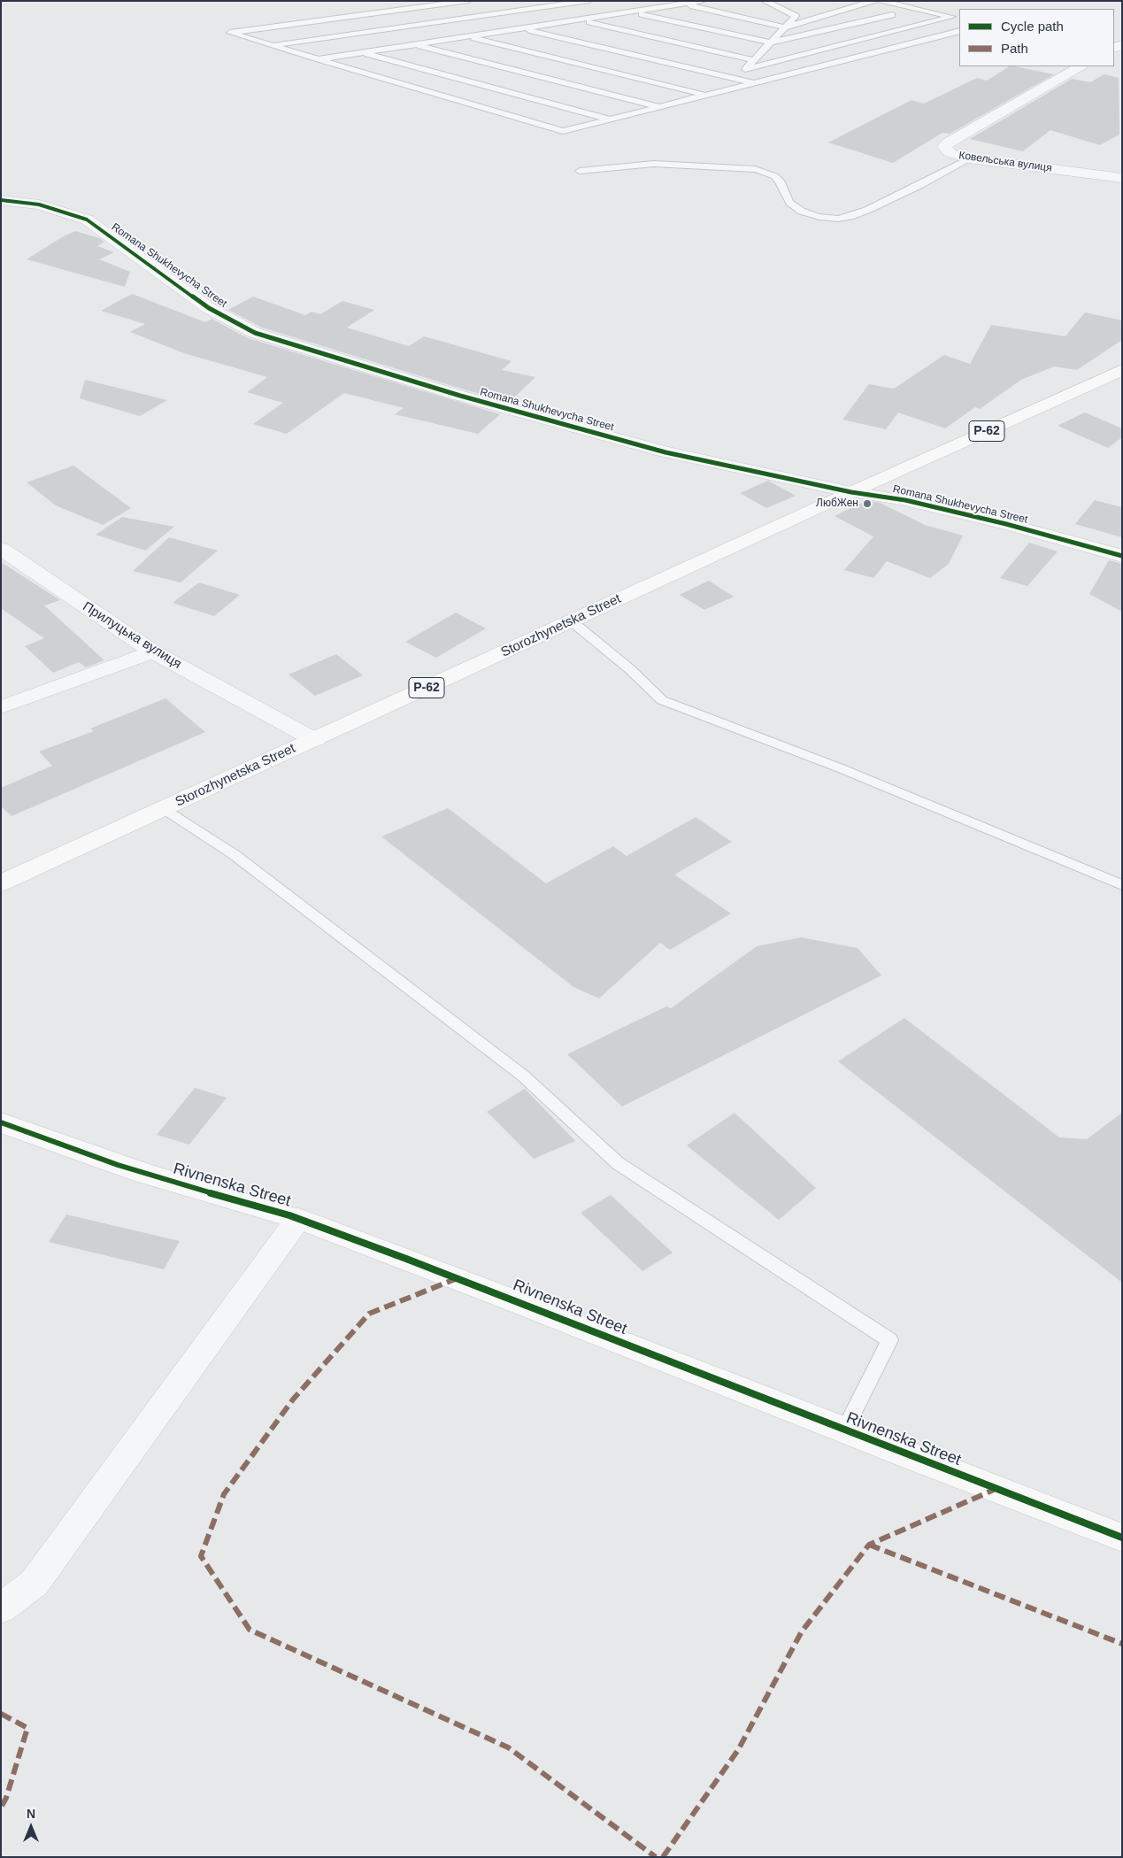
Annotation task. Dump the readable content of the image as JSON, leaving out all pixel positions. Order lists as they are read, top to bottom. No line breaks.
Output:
{"streets":{"main road":["Romana Shukhevycha Street","Р-62","Storozhynetska Street","Rivnenska Street"],"street":["Ковельська вулиця","Прилуцька вулиця"]},"crossings":[["Romana Shukhevycha Street","Storozhynetska Street"],["Storozhynetska Street","Прилуцька вулиця"]],"places":["ЛюбЖен"],"legend":["Cycle path","Path"],"north":"top"}
